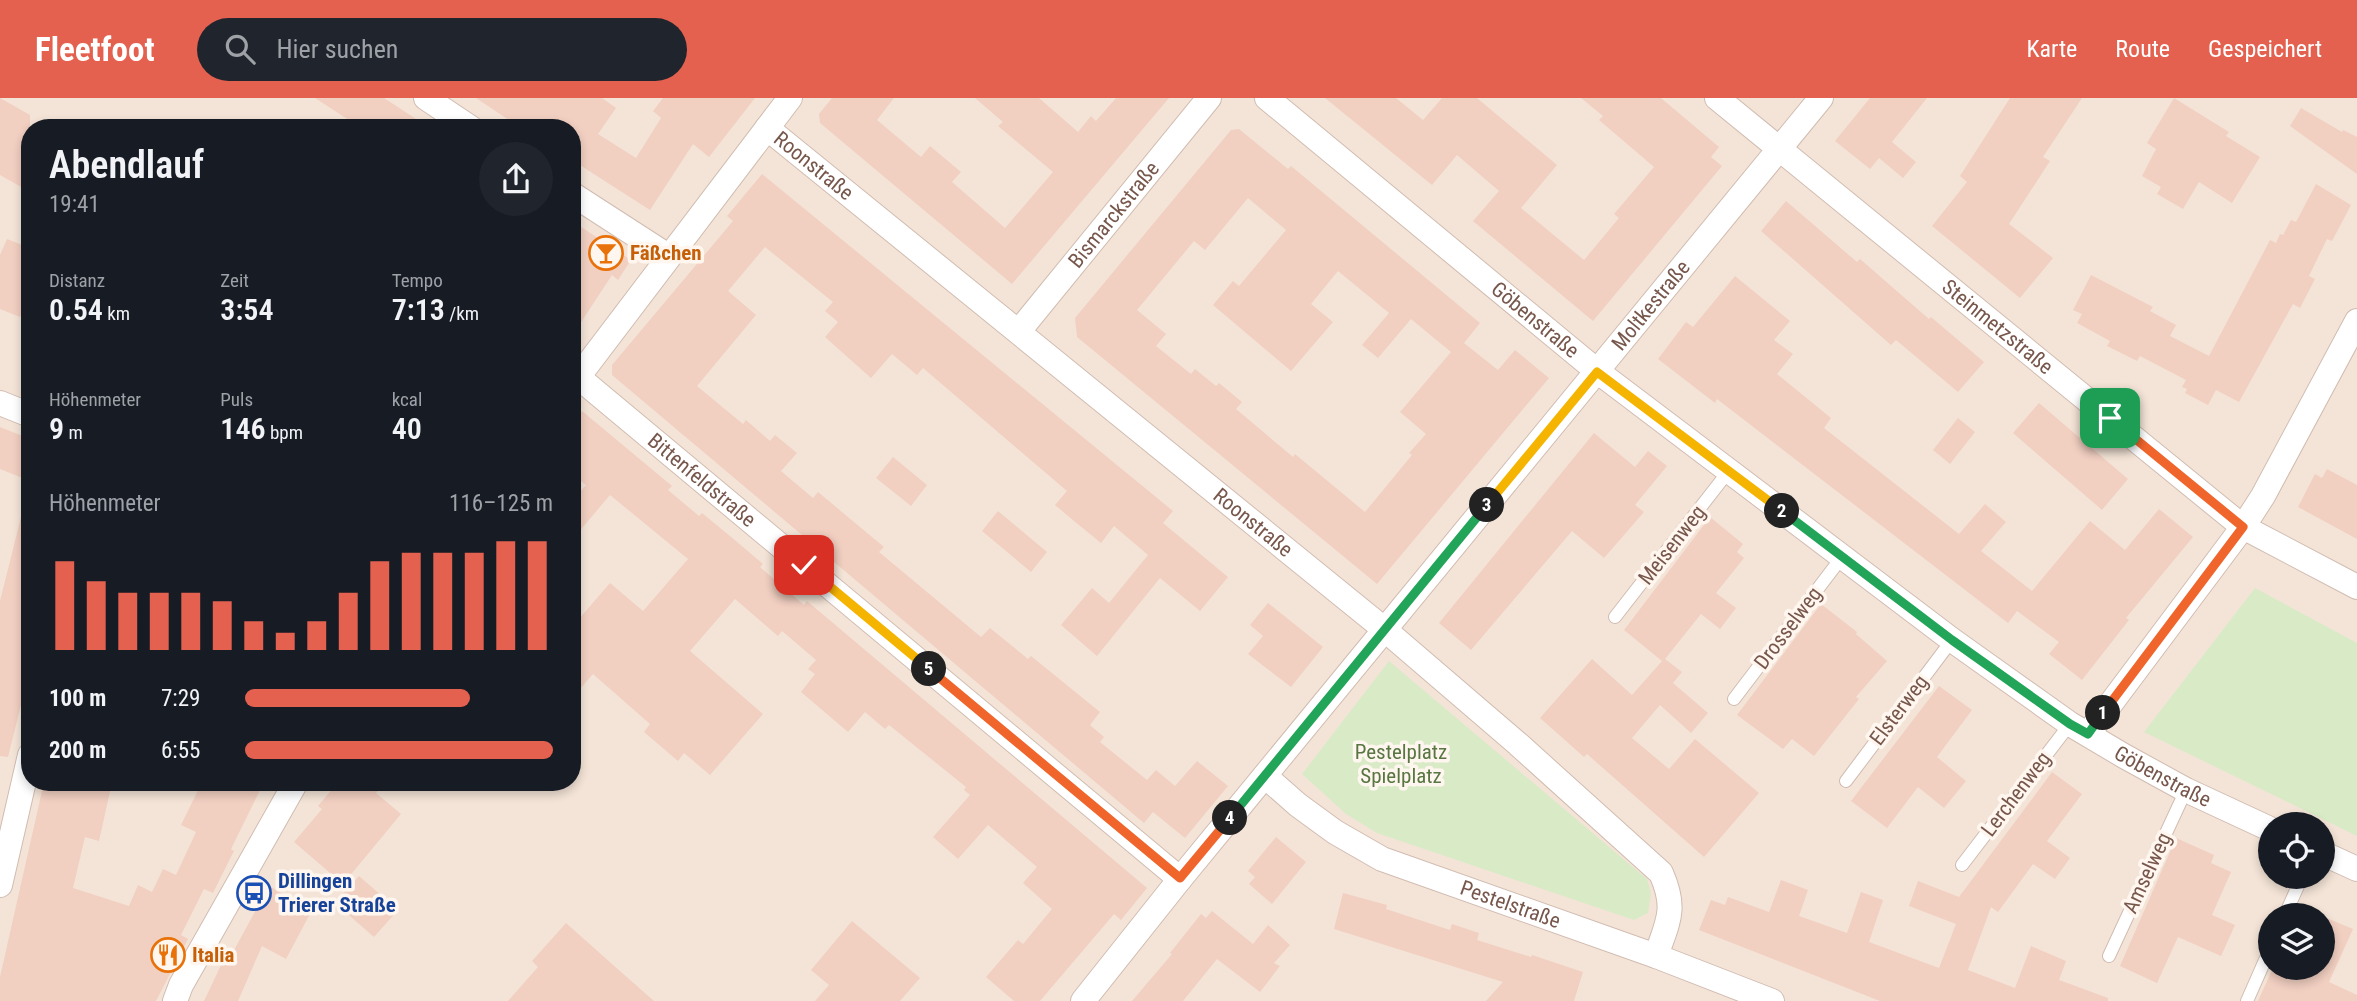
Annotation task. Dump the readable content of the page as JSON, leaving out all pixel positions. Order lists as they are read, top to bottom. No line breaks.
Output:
{"streets":{"street":["Roonstraße","Bismarckstraße","Moltkestraße","Göbenstraße","Steinmetzstraße","Bittenfeldstraße","Pestelstraße"],"lane":["Meisenweg","Drosselweg","Elsterweg","Lerchenweg","Amselweg"]},"crossings":[["Roonstraße","Bismarckstraße"],["Roonstraße","Moltkestraße"],["Roonstraße","Pestelstraße"],["Moltkestraße","Göbenstraße"],["Moltkestraße","Steinmetzstraße"],["Moltkestraße","Bittenfeldstraße"],["Moltkestraße","Pestelstraße"],["Göbenstraße","Meisenweg"],["Göbenstraße","Drosselweg"],["Göbenstraße","Elsterweg"],["Göbenstraße","Lerchenweg"],["Göbenstraße","Amselweg"]],"parks":["Pestelplatz Spielplatz"],"places":{"bar":["Fäßchen"],"bus stop":["Dillingen Trierer Straße"],"restaurant":["Italia"]},"page":{"header":"Fleetfoot","search":"Hier suchen","nav":["Karte","Route","Gespeichert"],"heading":["Abendlauf","19:41"],"stats":[["Distanz","0.54 km"],["Zeit","3:54"],["Tempo","7:13 /km"],["Höhenmeter","9 m"],["Puls","146 bpm"],["kcal","40"]],"chart":["Höhenmeter","116–125 m"],"pins":["3","2","5","1","4"],"list":[{"name":"100 m","note":"7:29"},{"name":"200 m","note":"6:55"}]}}
